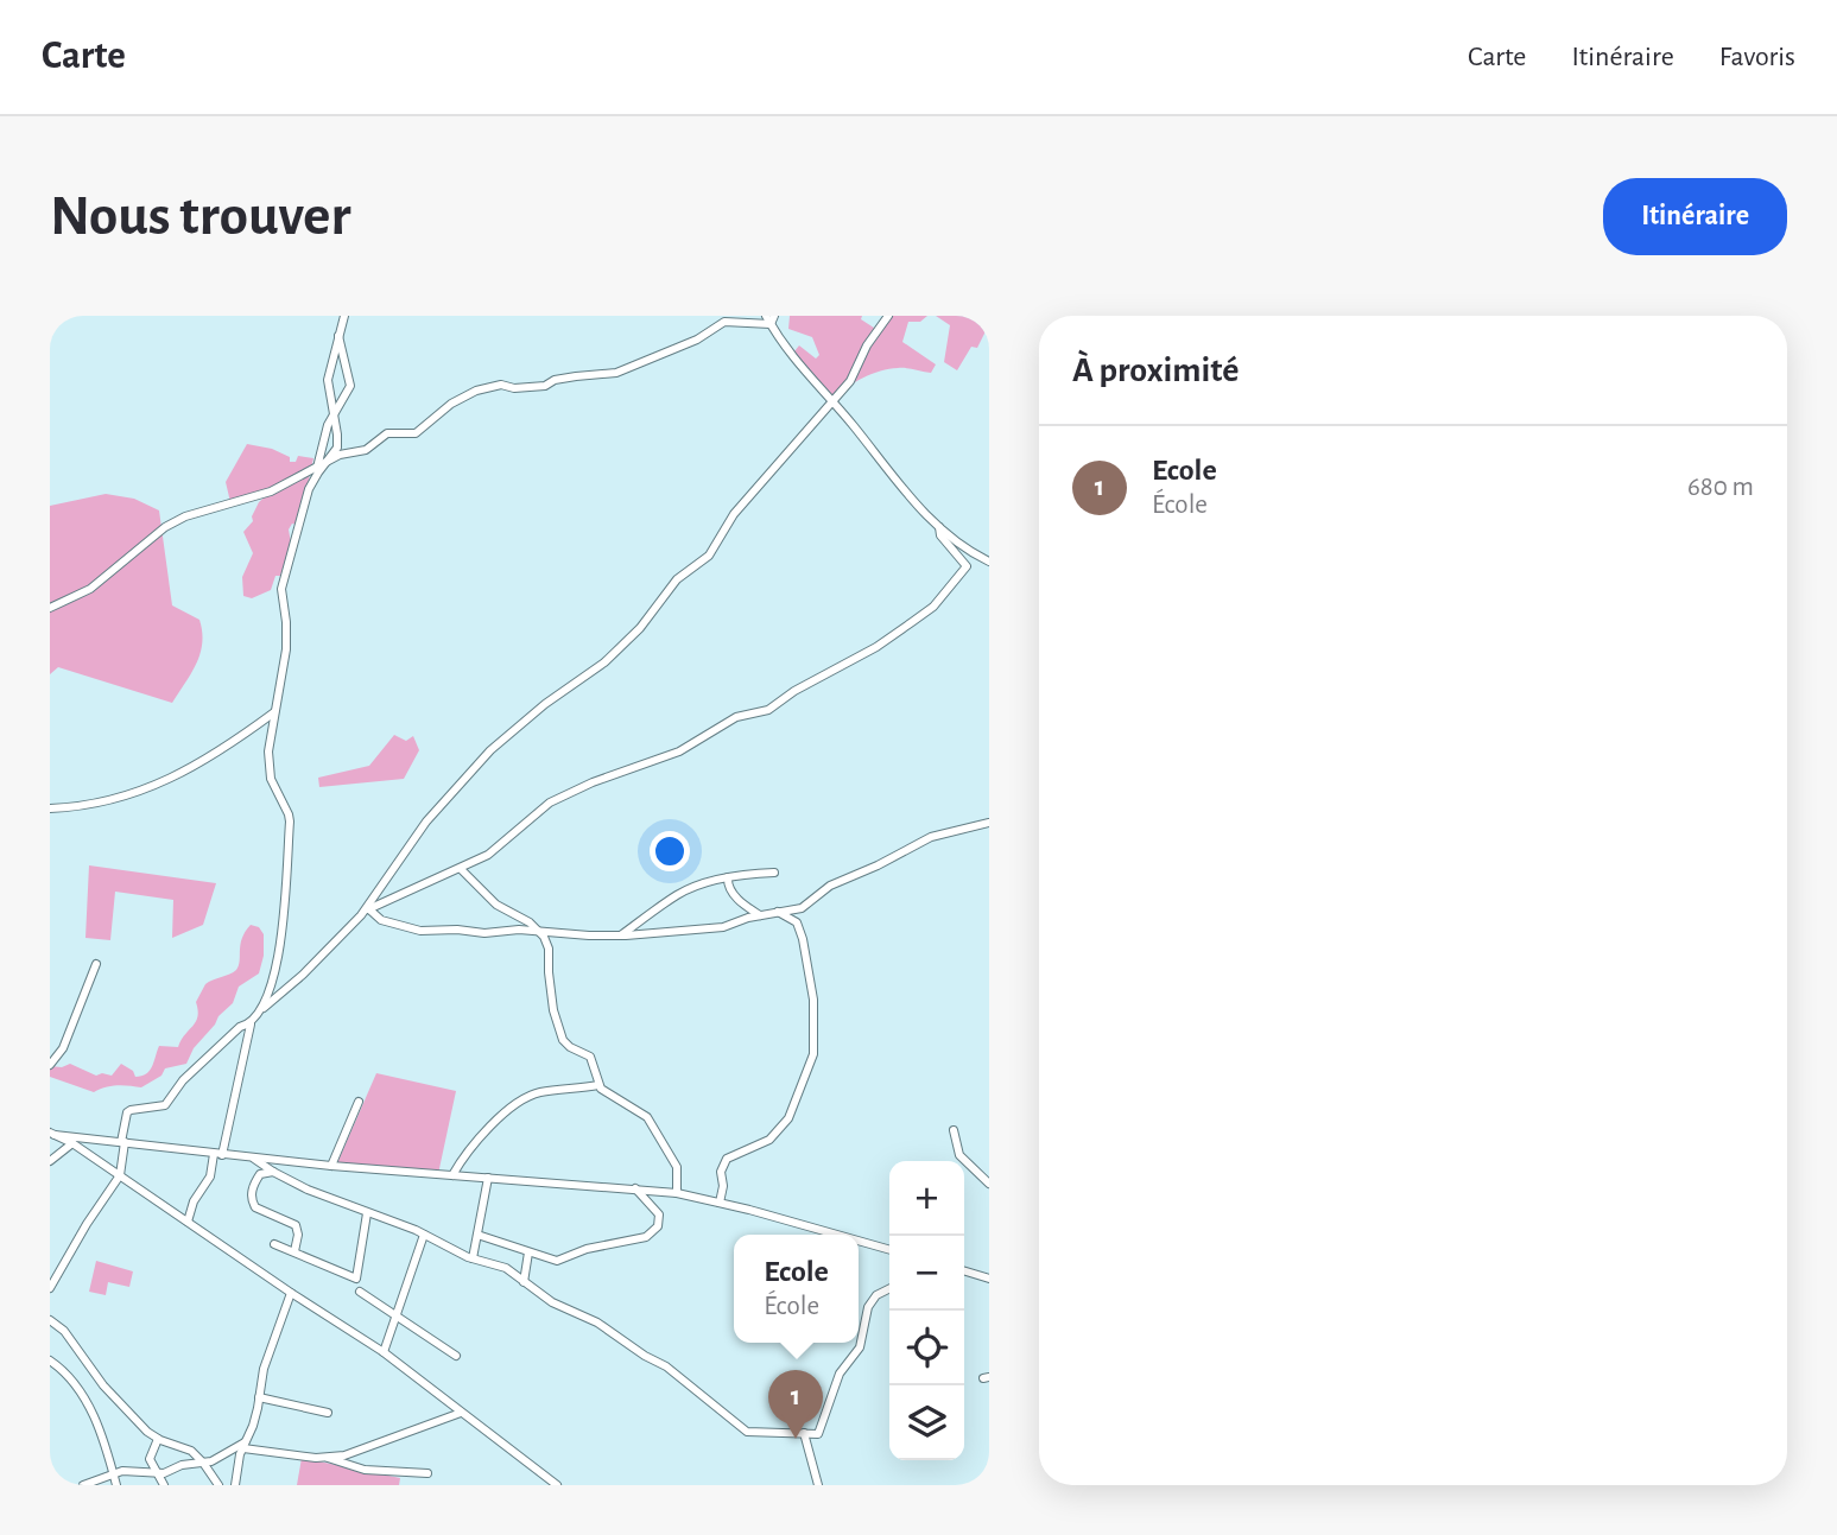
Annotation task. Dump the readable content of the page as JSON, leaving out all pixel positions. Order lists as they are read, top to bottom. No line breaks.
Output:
{"page":{"header":"Carte","nav":["Carte","Itinéraire","Favoris"],"buttons":"Itinéraire","title":"Nous trouver","heading":"À proximité","list":[{"mark":"1","name":"Ecole","note":"École","value":"680 m"}],"map_buttons":["+","−"],"popup":["Ecole","École"],"pins":"1"}}
